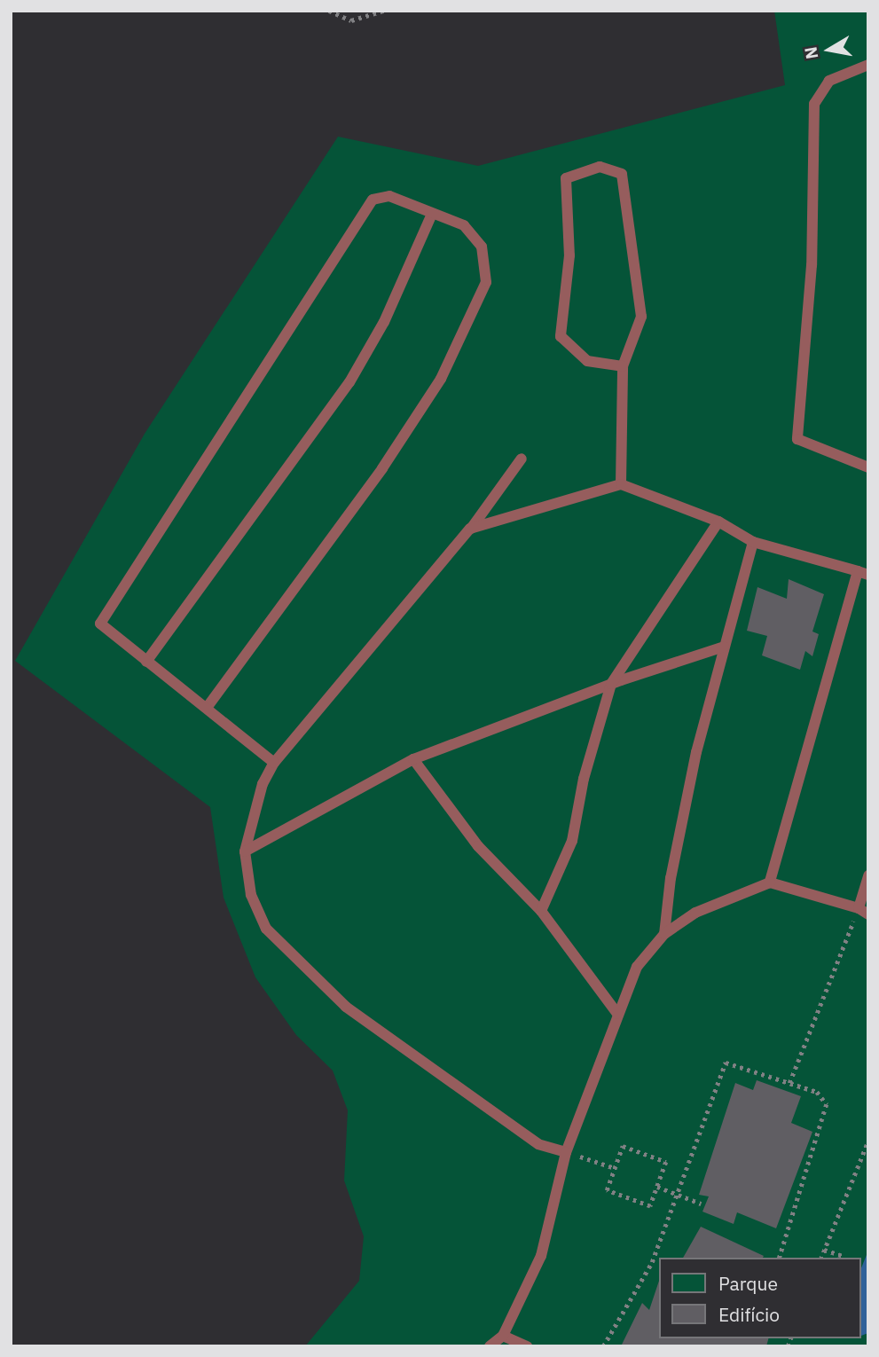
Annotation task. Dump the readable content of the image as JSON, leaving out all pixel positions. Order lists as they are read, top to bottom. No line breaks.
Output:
{"legend":["Parque","Edifício"],"north":"left"}
